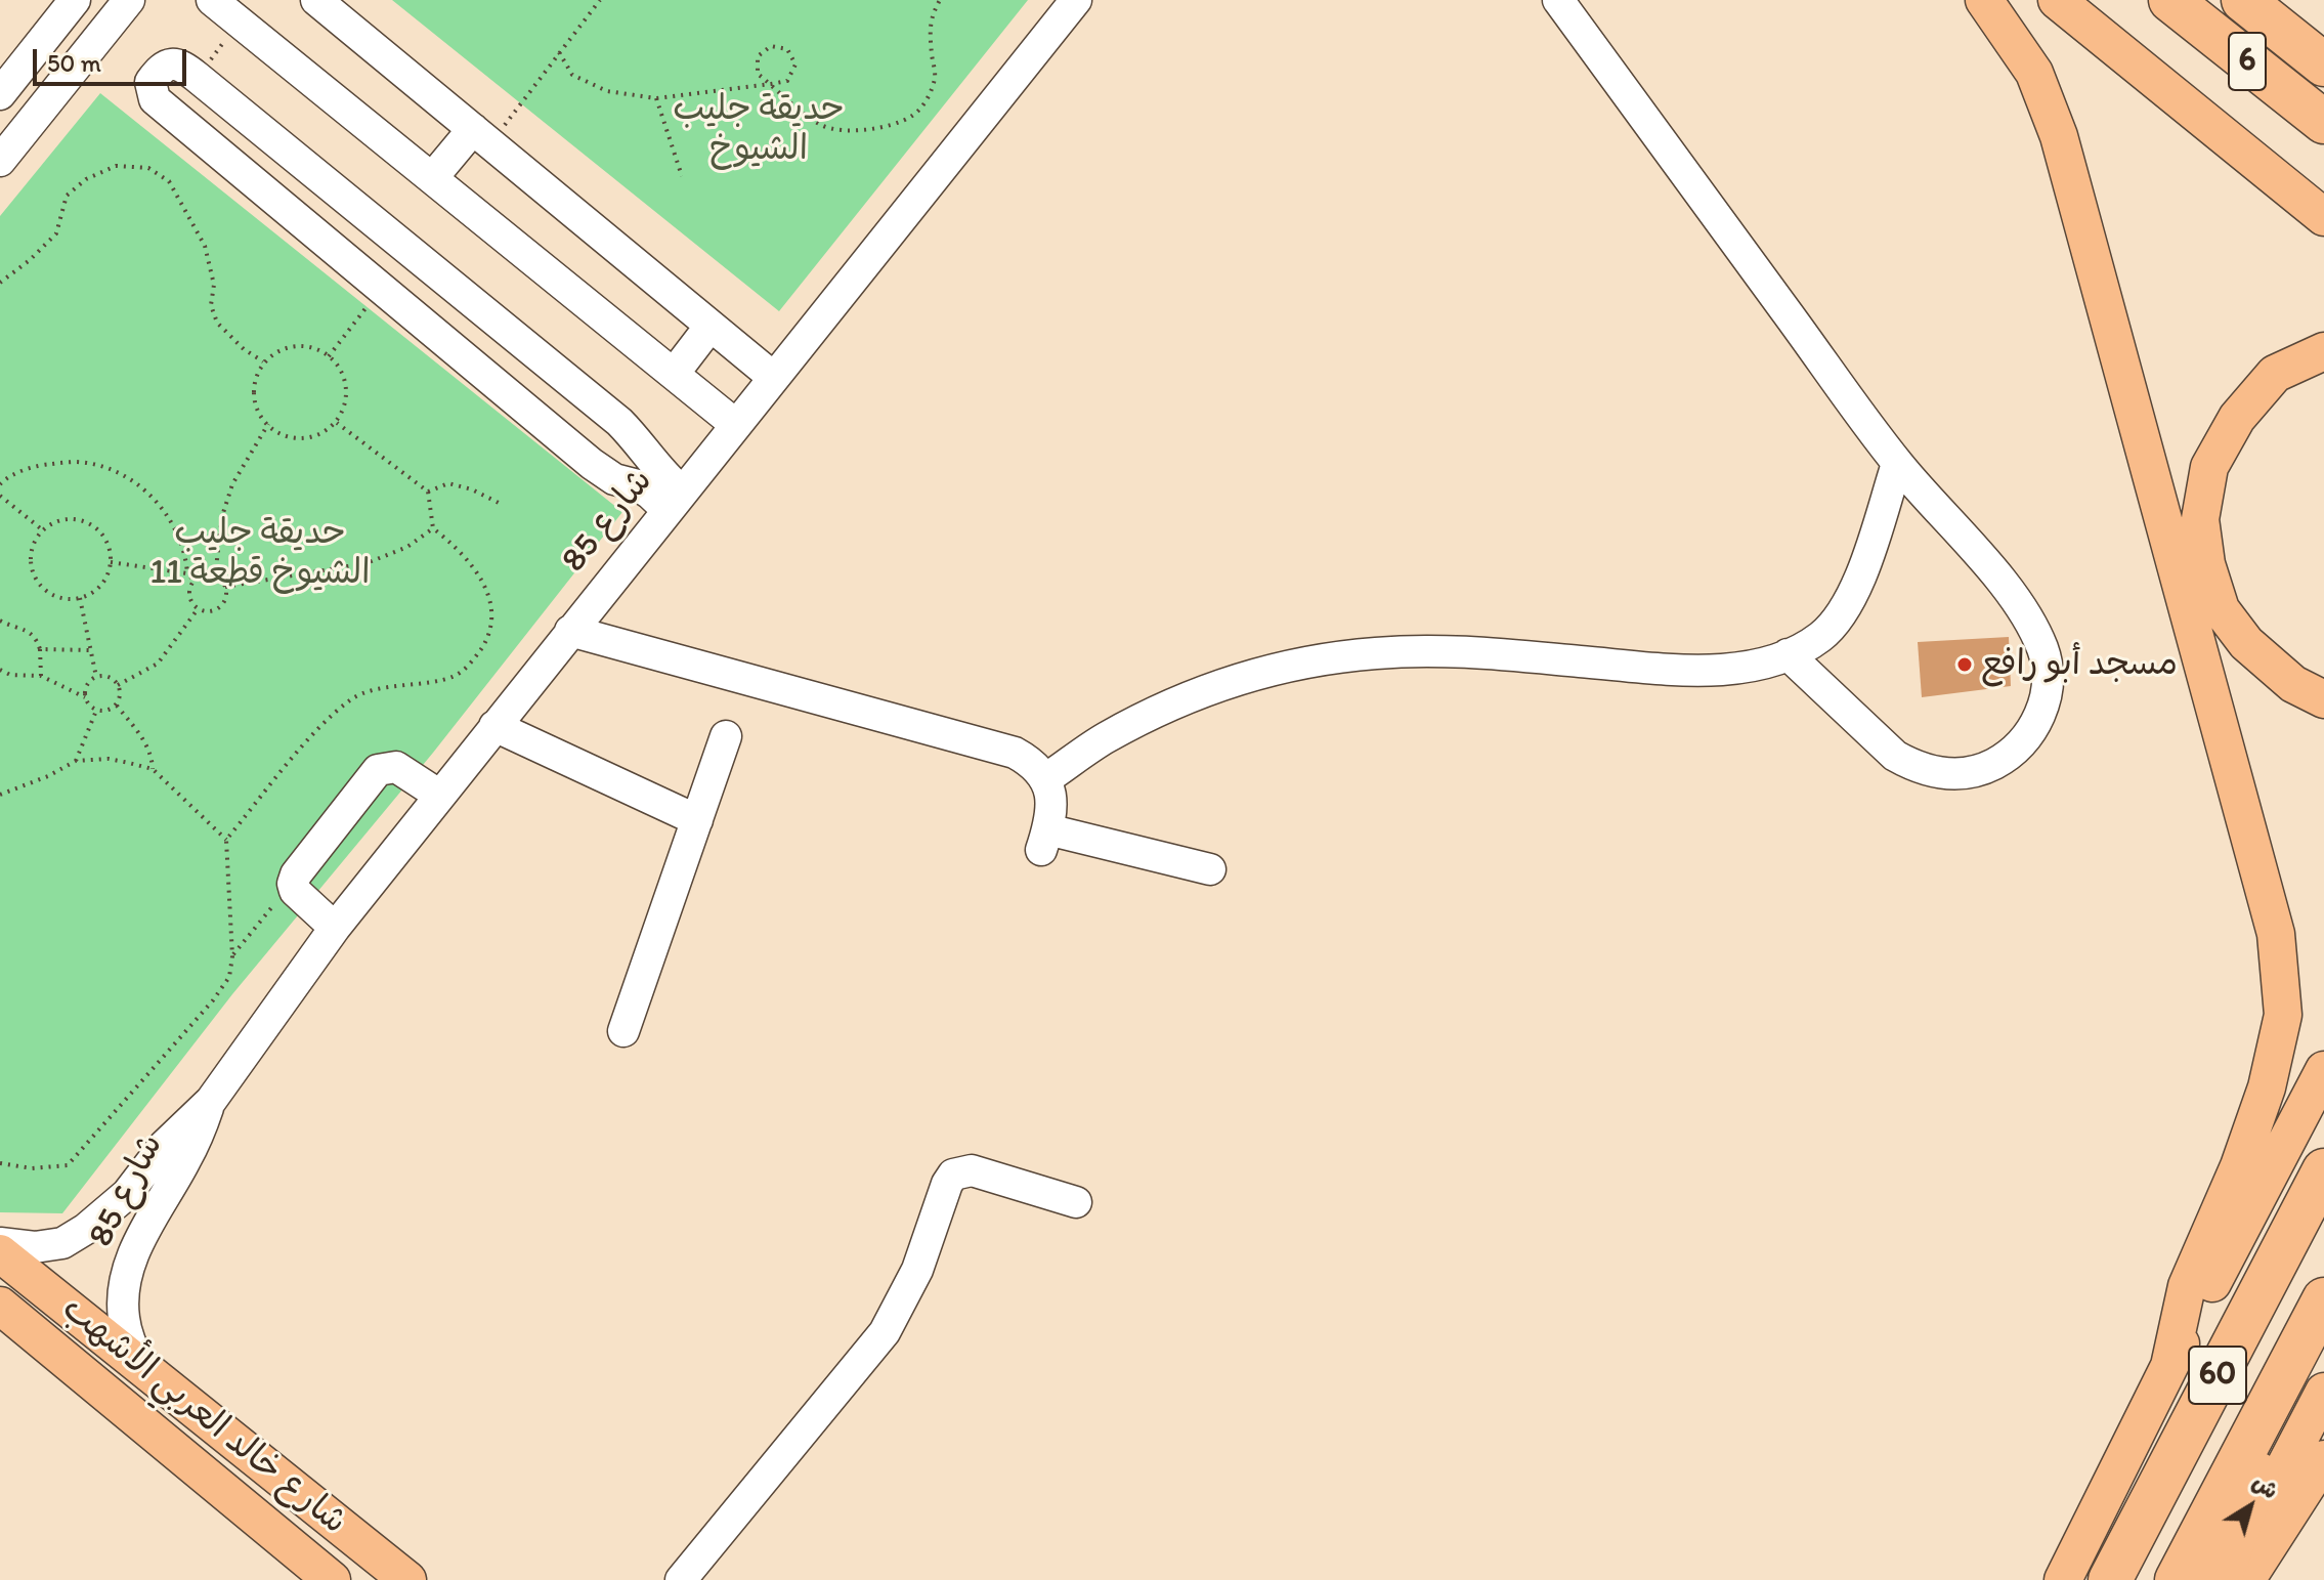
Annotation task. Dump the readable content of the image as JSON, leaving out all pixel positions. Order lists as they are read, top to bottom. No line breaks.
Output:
{"streets":{"highway":["6","60"],"main road":["شارع خالد العربي الأشهب"],"street":["شارع 85"]},"crossings":[["شارع 85","شارع خالد العربي الأشهب"]],"parks":["حديقة جليب الشيوخ","حديقة جليب الشيوخ قطعة 11"],"places":["مسجد أبو رافع"],"scale_bar":"50 m","north":"top right"}
